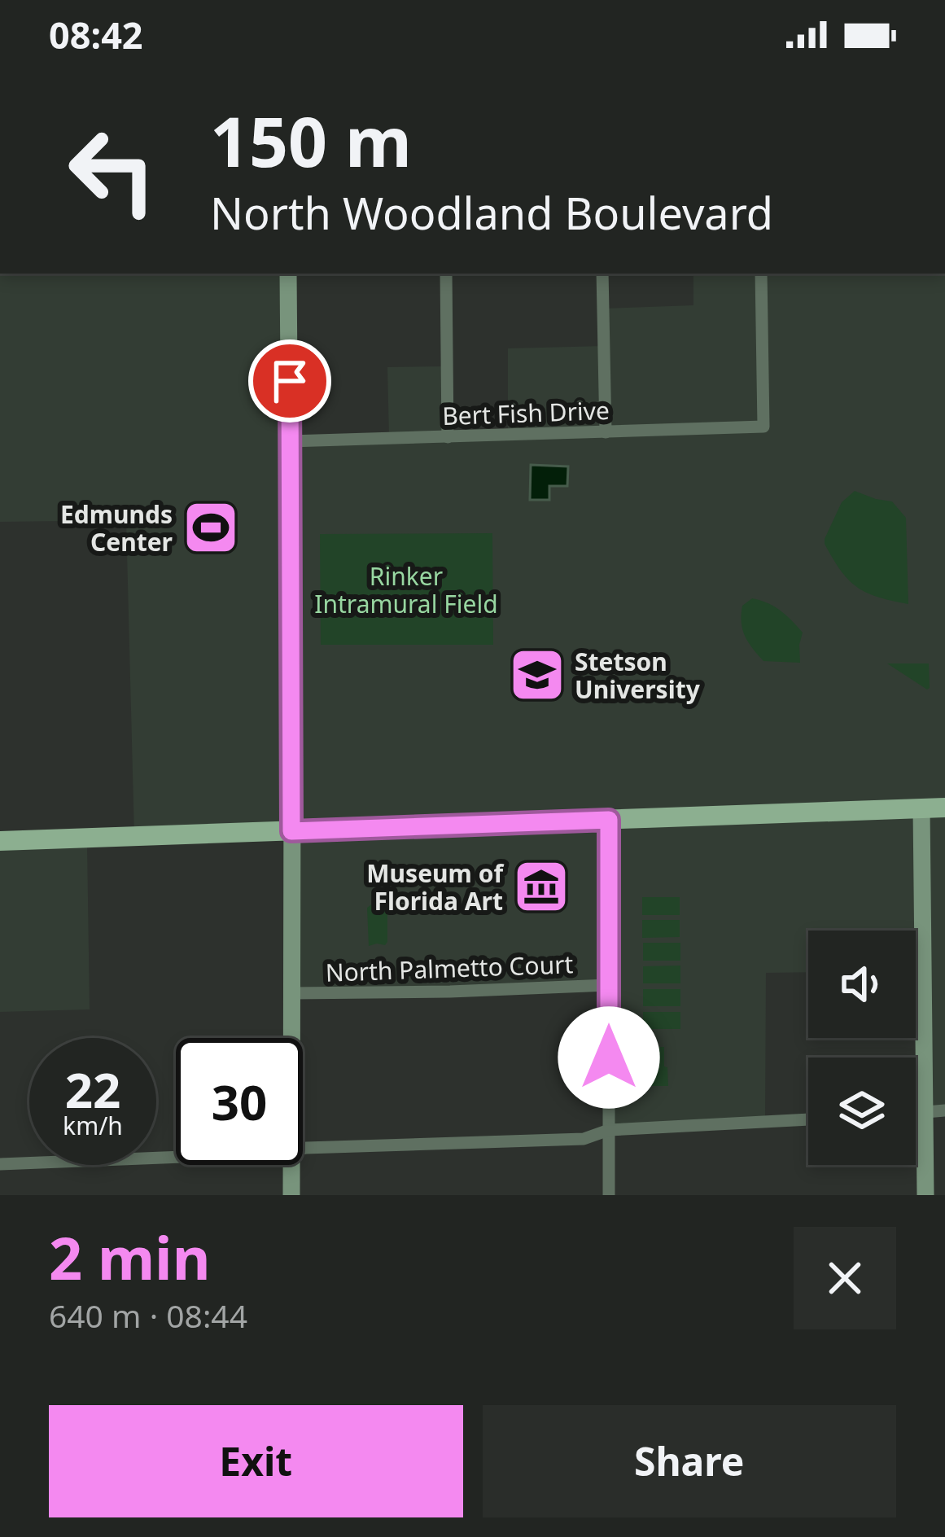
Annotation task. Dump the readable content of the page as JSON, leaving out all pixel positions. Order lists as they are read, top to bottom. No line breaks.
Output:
{"streets":{"street":["Bert Fish Drive","North Palmetto Court"]},"parks":["Rinker Intramural Field"],"places":{"sports":["Edmunds Center"],"school or university":["Stetson University"],"museum":["Museum of Florida Art"]},"page":{"status":"08:42","turn":["150 m","North Woodland Boulevard"],"speed":"22 km/h","limit":"30","heading":["2 min","640 m · 08:44"],"buttons":["Exit","Share"]}}
